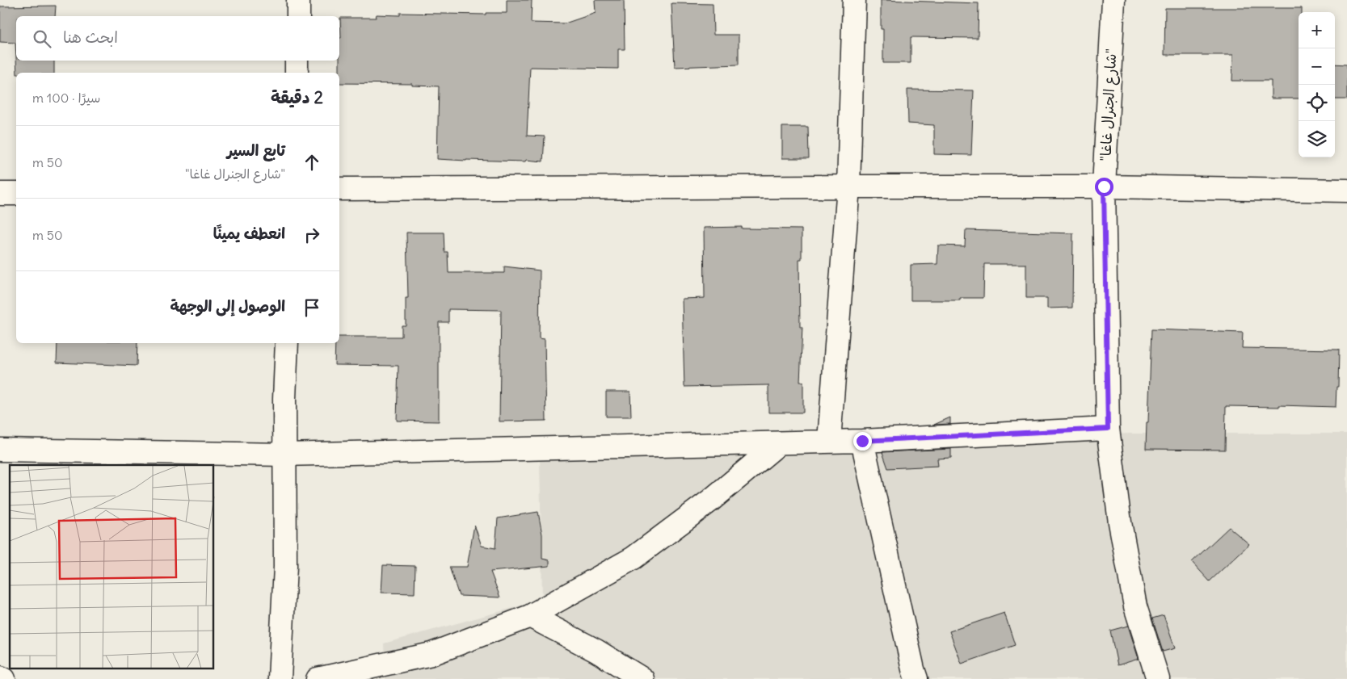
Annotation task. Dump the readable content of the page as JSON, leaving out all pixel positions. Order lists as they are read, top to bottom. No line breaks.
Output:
{"streets":{"street":["\"شارع الجنرال غاغا\""]},"page":{"map_buttons":["+","−"],"search":"ابحث هنا","heading":["2 دقيقة","سيرًا · 100 m"],"list":[["تابع السير","\"شارع الجنرال غاغا\"","50 m"],["انعطف يمينًا","50 m"],"الوصول إلى الوجهة"]}}
